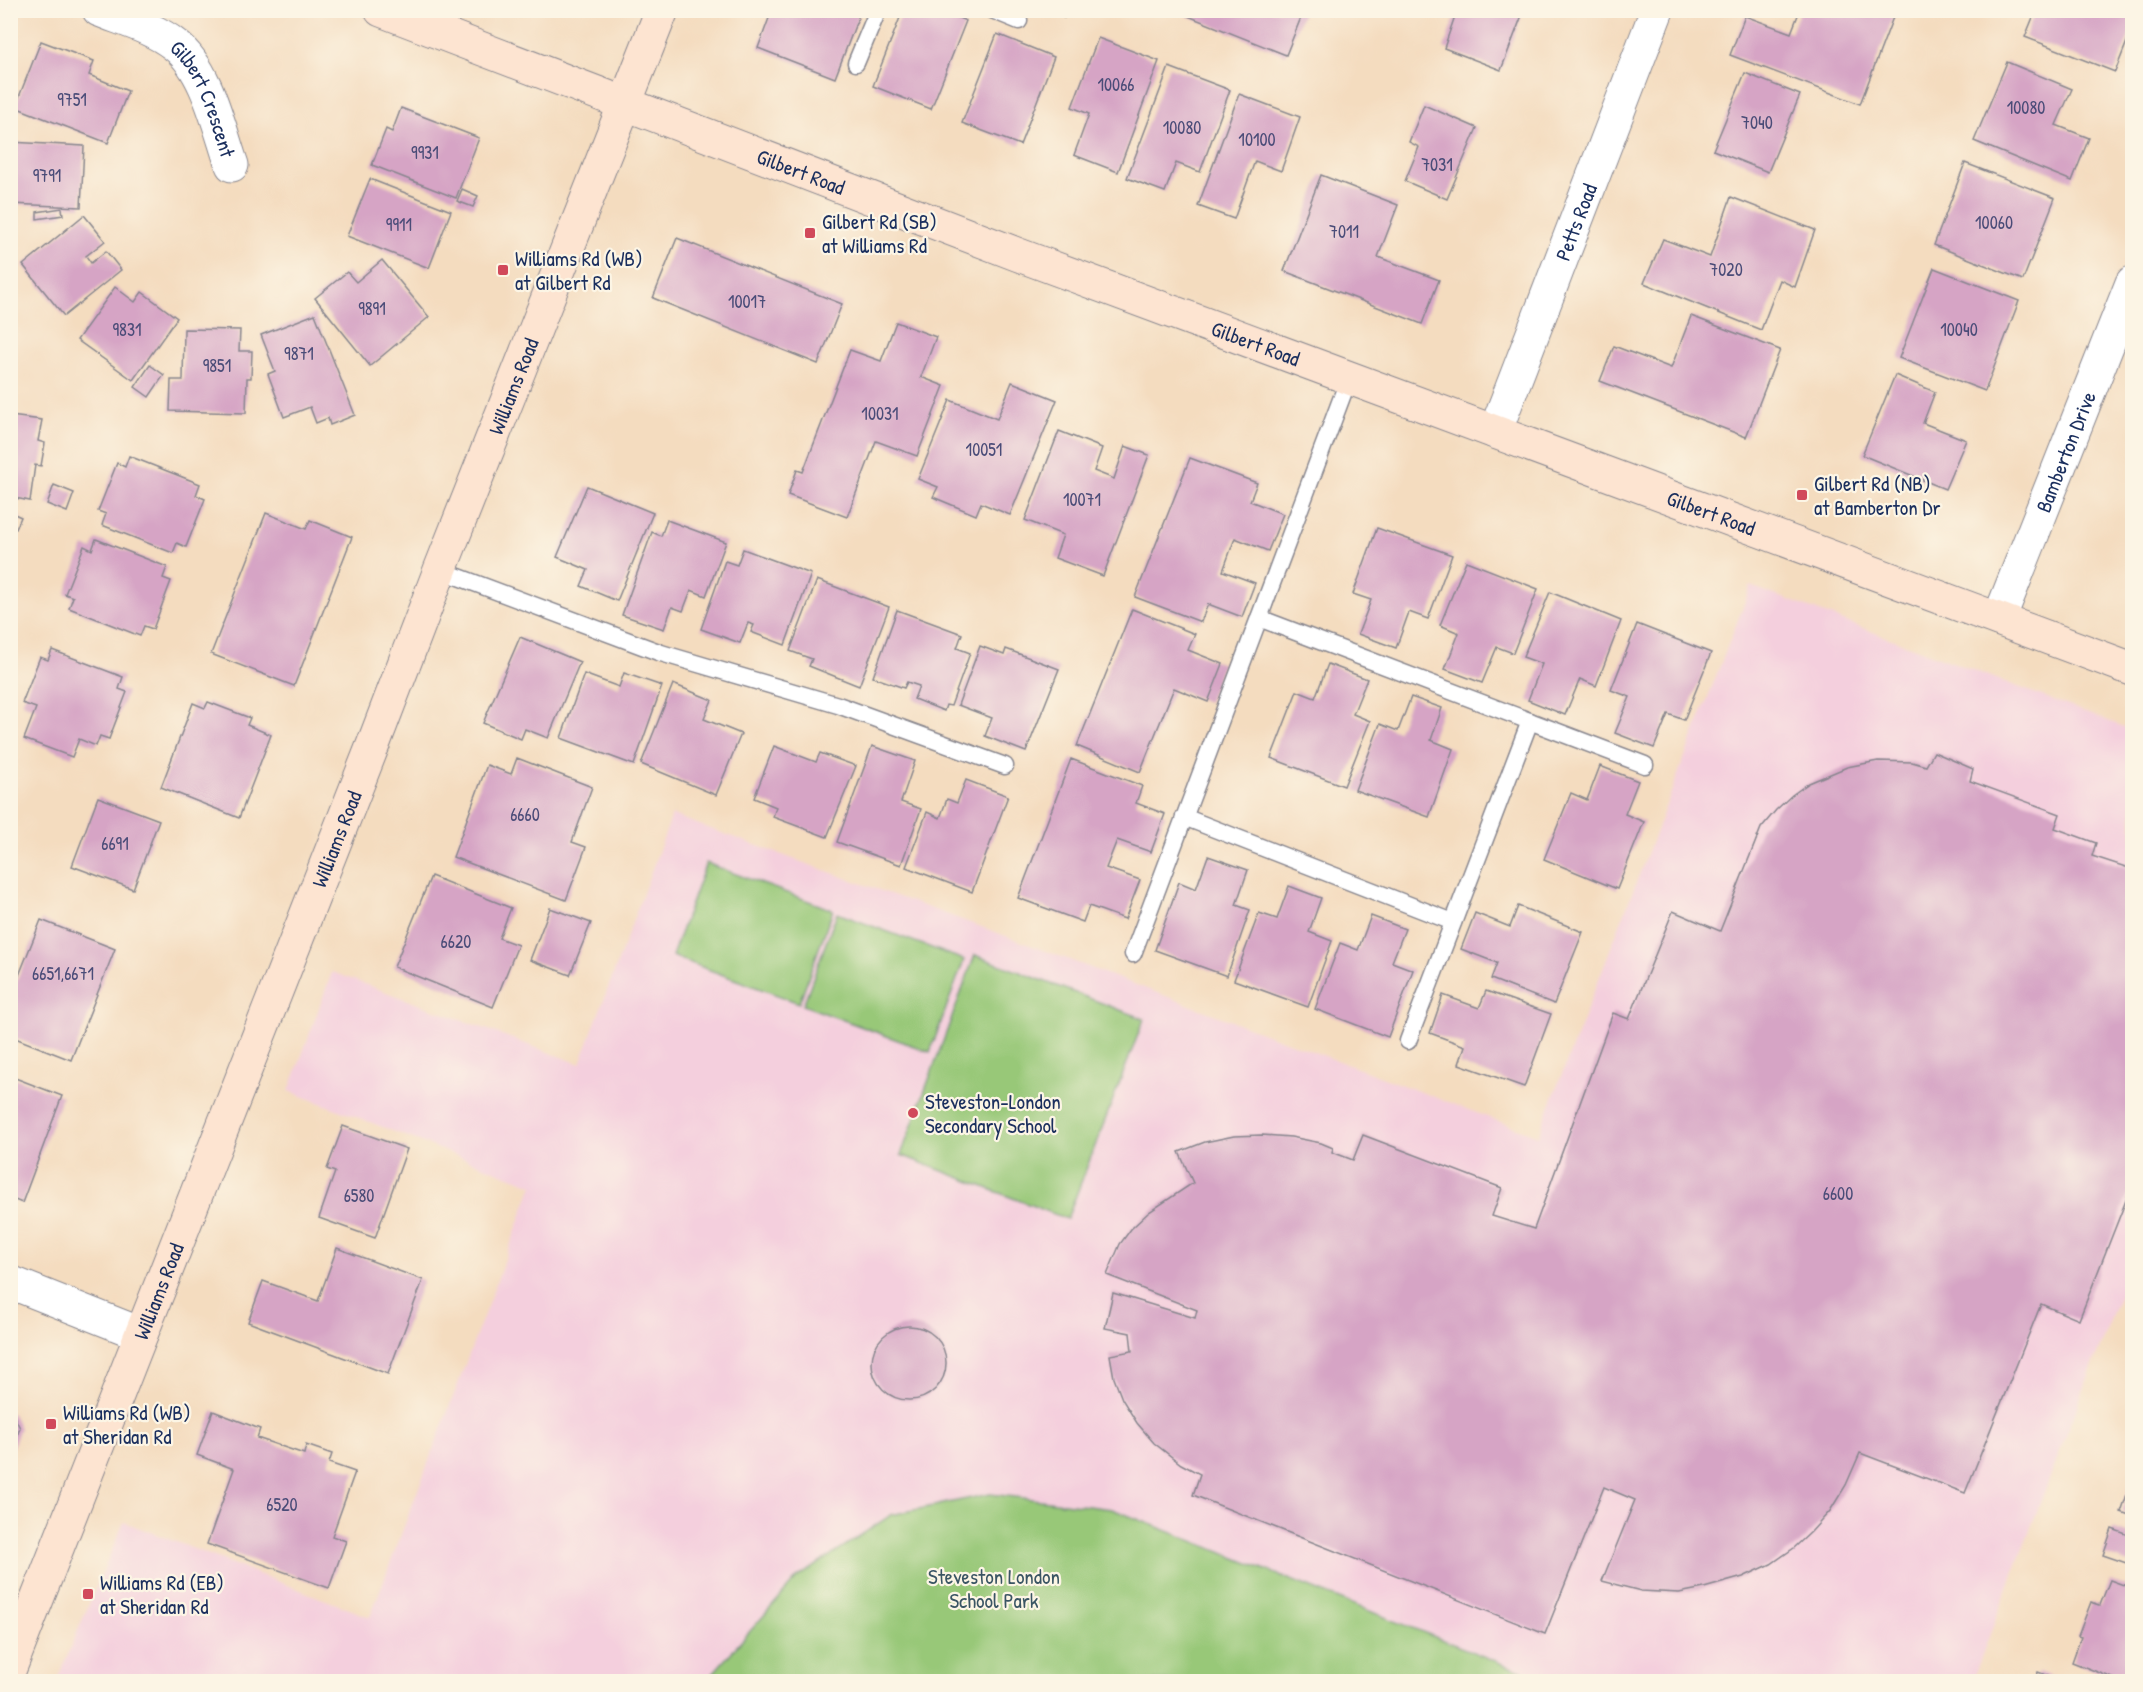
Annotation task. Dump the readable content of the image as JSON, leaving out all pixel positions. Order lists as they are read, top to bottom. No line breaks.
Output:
{"streets":{"main road":["Gilbert Road","Williams Road"],"street":["Gilbert Crescent","Petts Road","Bamberton Drive"]},"crossings":[["Gilbert Road","Petts Road"],["Gilbert Road","Williams Road"],["Gilbert Road","Bamberton Drive"]],"parks":["Steveston London School Park"],"places":{"transit":["Gilbert Rd (SB) at Williams Rd","Williams Rd (WB) at Gilbert Rd","Gilbert Rd (NB) at Bamberton Dr","Williams Rd (WB) at Sheridan Rd","Williams Rd (EB) at Sheridan Rd"],"other":["Steveston-London Secondary School"]},"house_numbers":["10066","9751","10080","7040","10080","10100","9931","7031","9791","10060","9911","7011","7020","10017","9891","9831","10040","9871","9851","10031","10051","10071","6660","6691","6620","6651,6671","6600","6580","6520"]}
